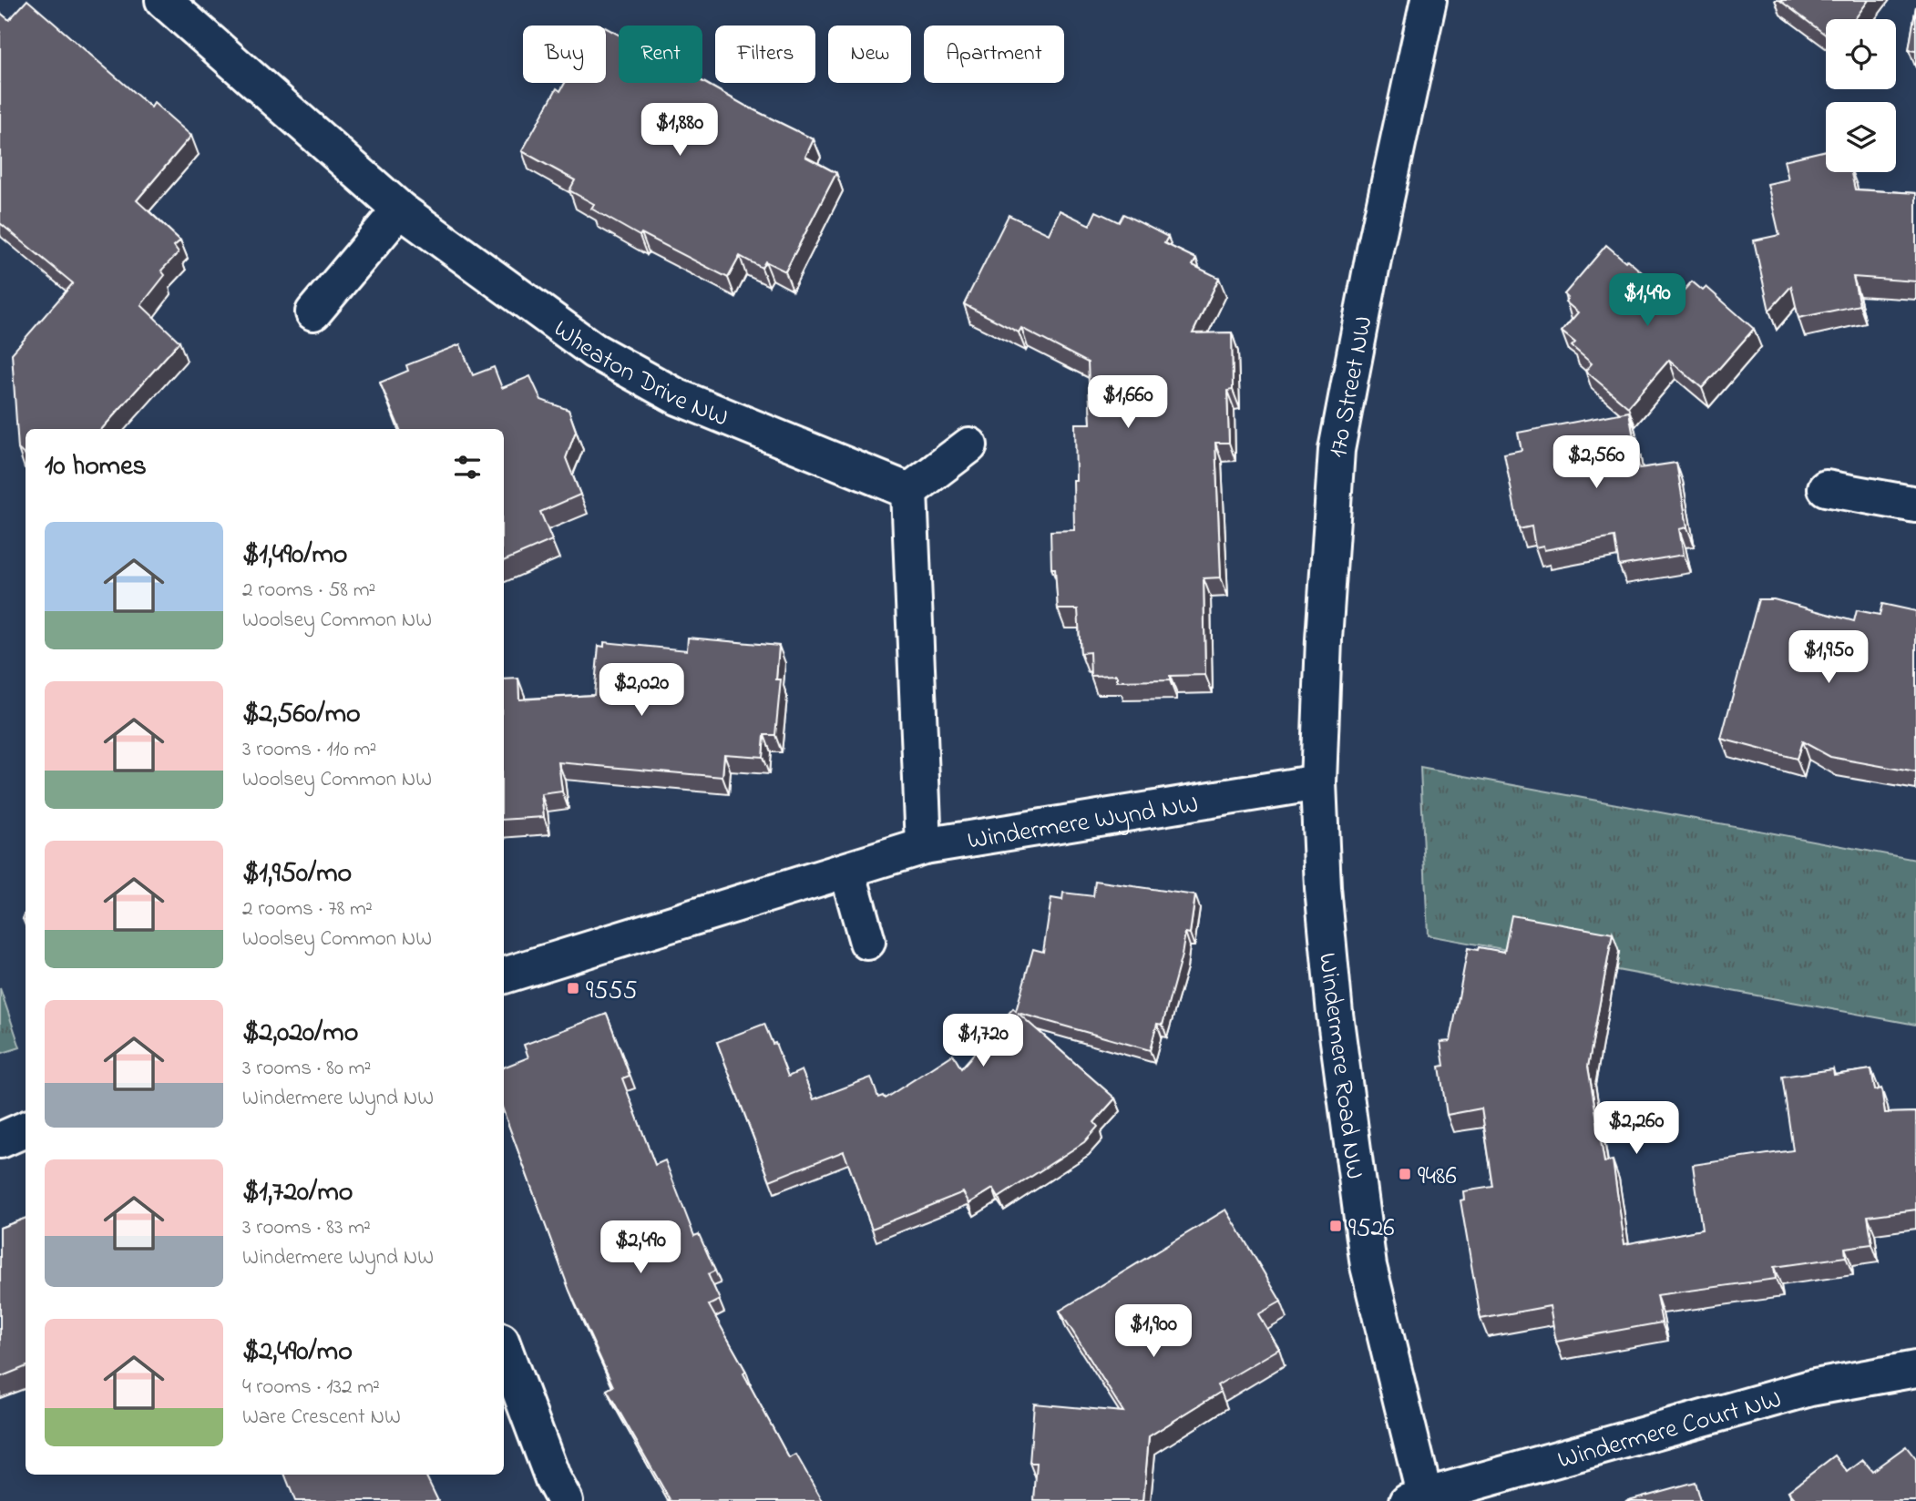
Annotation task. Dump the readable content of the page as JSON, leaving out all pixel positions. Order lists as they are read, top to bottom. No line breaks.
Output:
{"streets":{"street":["Wheaton Drive NW","170 Street NW","Windermere Wynd NW","Windermere Road NW","Windermere Court NW"]},"crossings":[["170 Street NW","Windermere Wynd NW"],["170 Street NW","Windermere Road NW"],["Windermere Wynd NW","Windermere Road NW"],["Windermere Road NW","Windermere Court NW"]],"places":{"transit":["9555","9486","9526"]},"page":{"chip":["Buy","Rent","Filters","New","Apartment"],"price":["$1,880","$1,490","$1,660","$2,560","$1,950","$2,020","$1,720","$2,260","$2,490","$1,900"],"heading":"10 homes","list":[{"name":"$1,490/mo","note":"2 rooms · 58 m² · Woolsey Common NW"},{"name":"$2,560/mo","note":"3 rooms · 110 m² · Woolsey Common NW"},{"name":"$1,950/mo","note":"2 rooms · 78 m² · Woolsey Common NW"},{"name":"$2,020/mo","note":"3 rooms · 80 m² · Windermere Wynd NW"},{"name":"$1,720/mo","note":"3 rooms · 83 m² · Windermere Wynd NW"},{"name":"$2,490/mo","note":"4 rooms · 132 m² · Ware Crescent NW"}]}}
